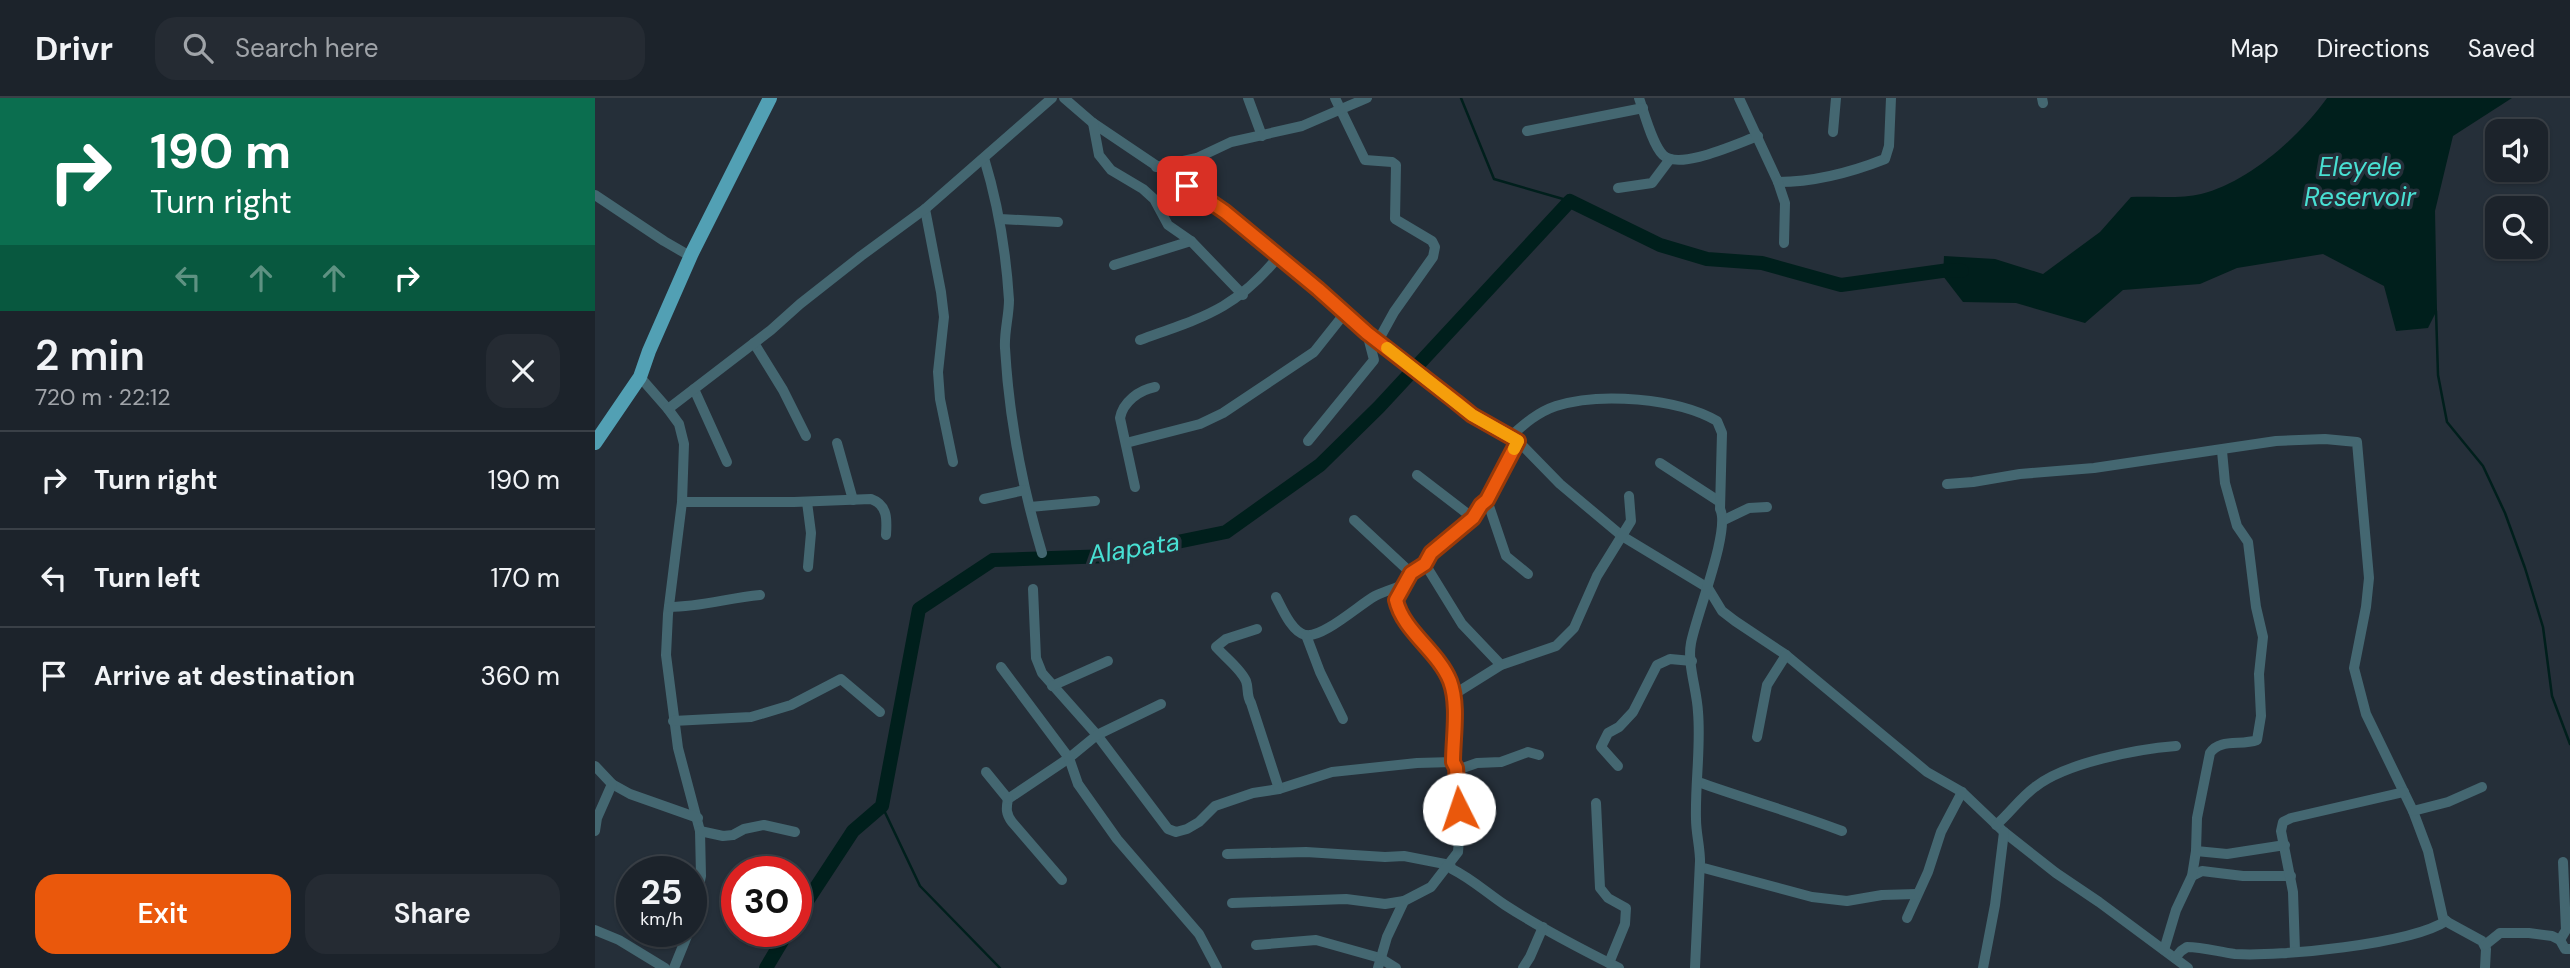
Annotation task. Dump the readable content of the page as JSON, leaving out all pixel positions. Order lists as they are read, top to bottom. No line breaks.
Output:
{"water":["Eleyele Reservoir","Alapata"],"page":{"header":"Drivr","search":"Search here","nav":["Map","Directions","Saved"],"turn":["190 m","Turn right"],"heading":["2 min","720 m · 22:12"],"list":[{"name":"Turn right","value":"190 m"},{"name":"Turn left","value":"170 m"},{"name":"Arrive at destination","value":"360 m"}],"speed":"25 km/h","limit":"30","buttons":["Exit","Share"]}}
